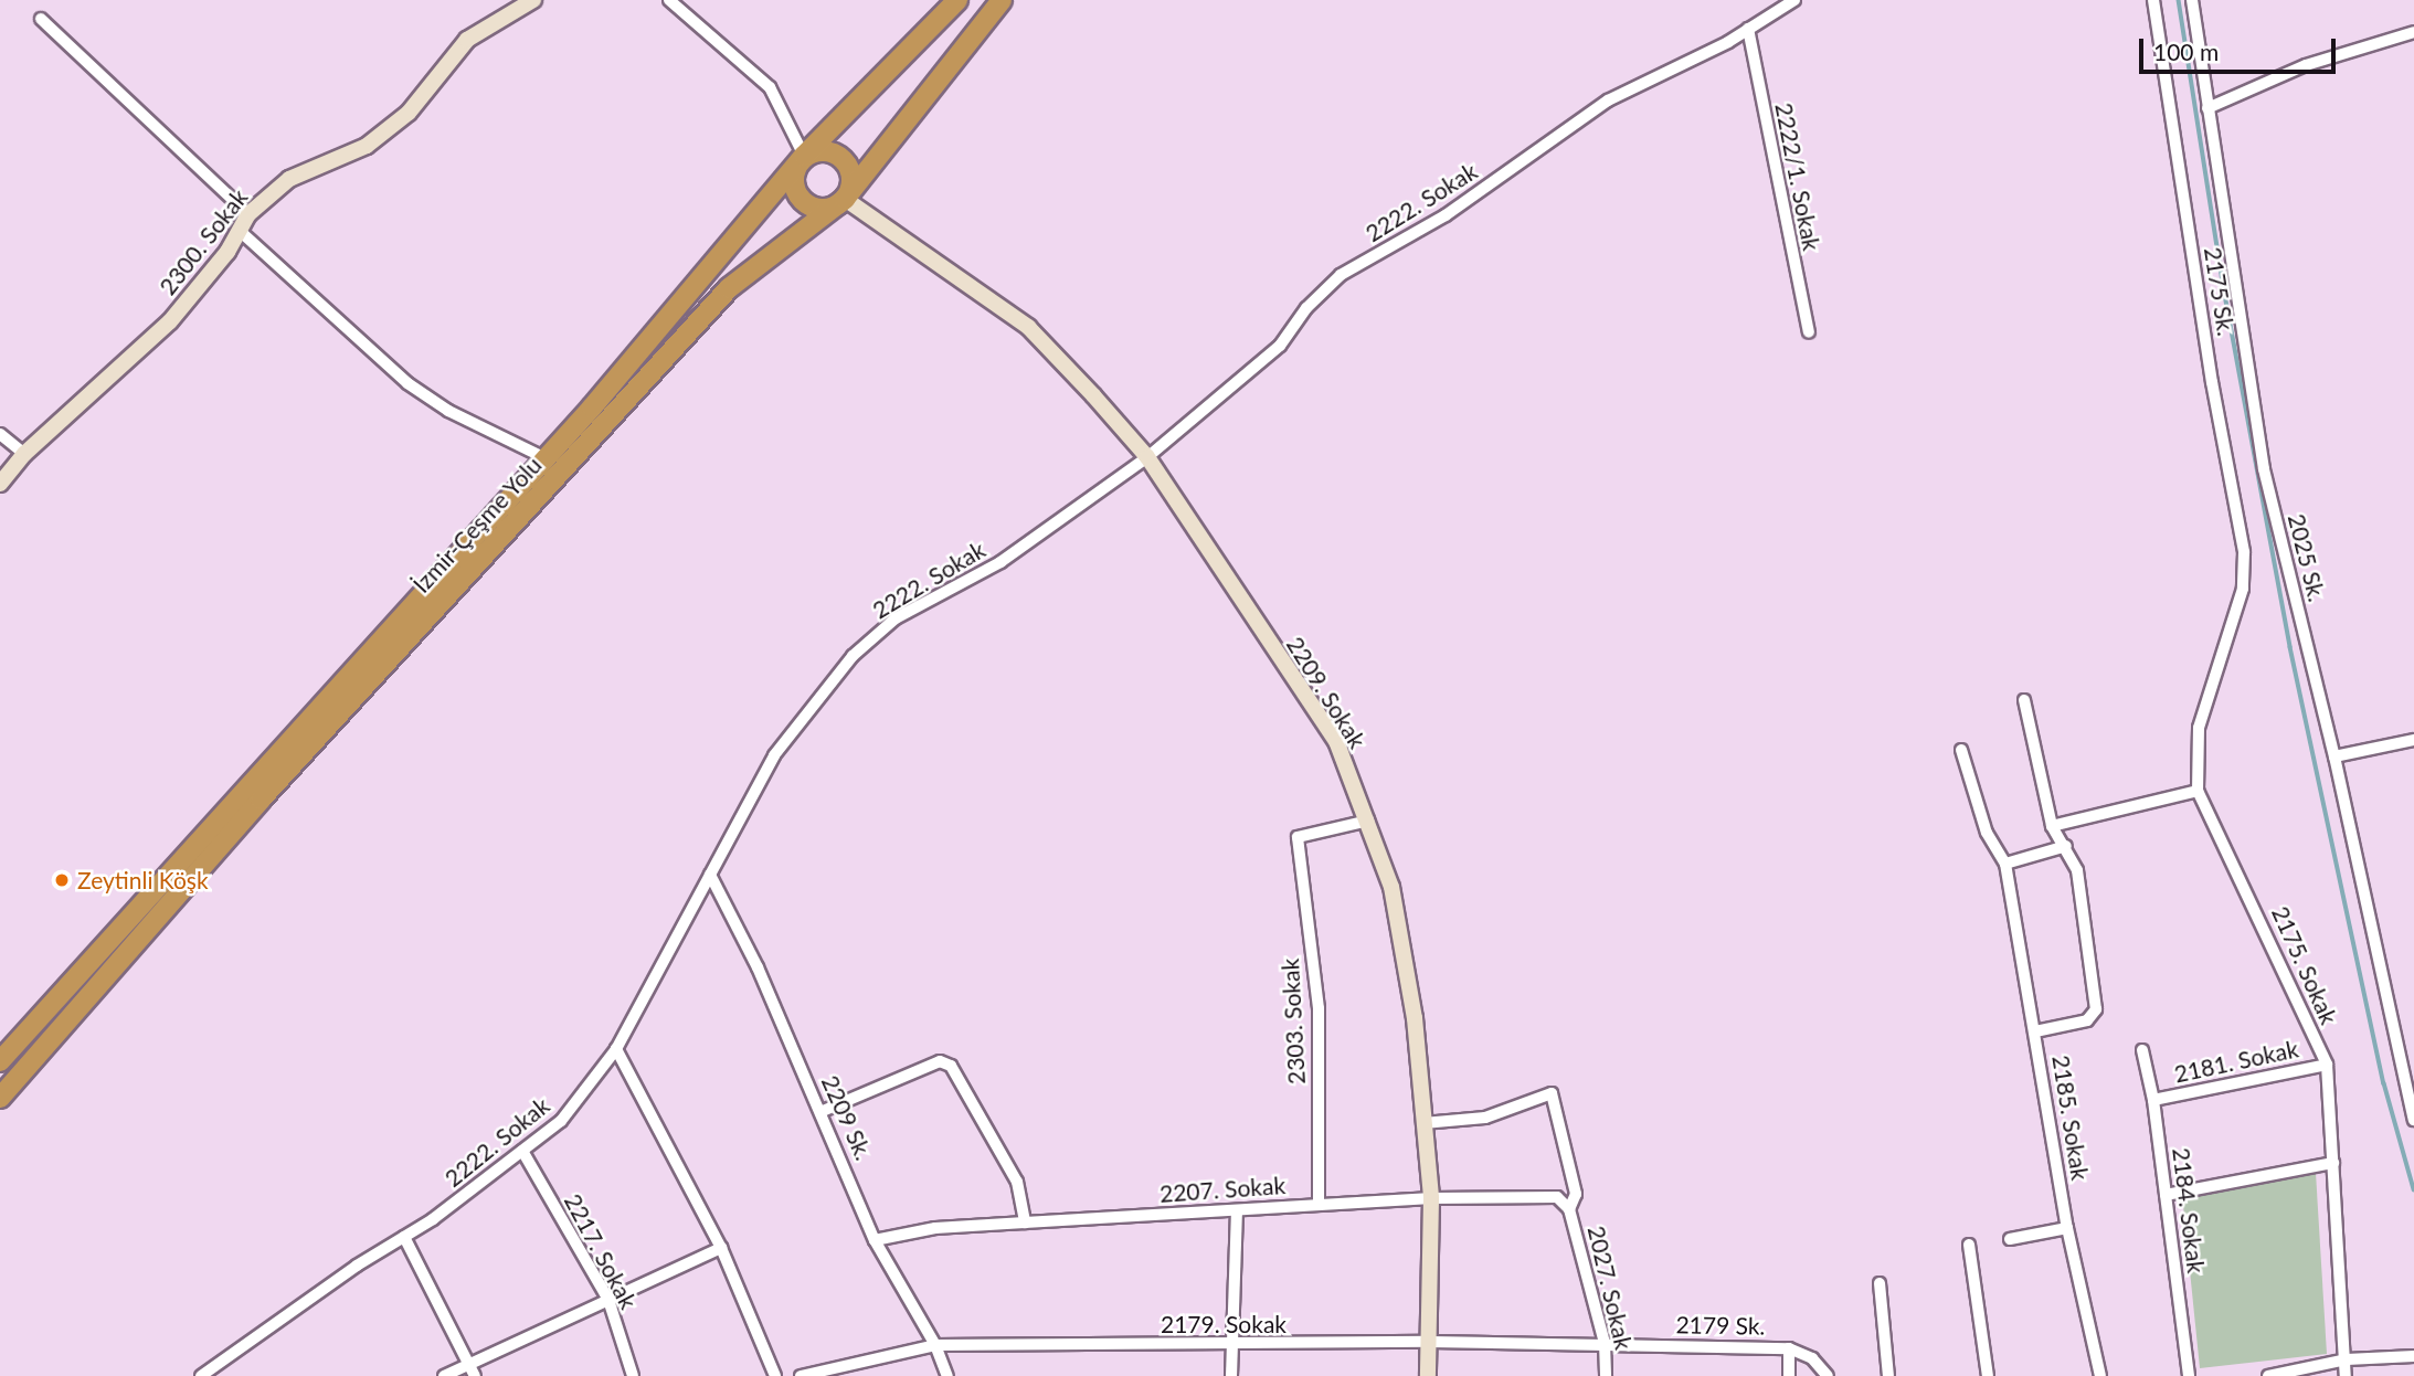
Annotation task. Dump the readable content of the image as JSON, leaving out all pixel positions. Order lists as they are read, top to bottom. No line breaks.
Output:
{"streets":{"highway":["İzmir-Çeşme Yolu"],"street":["2222/1. Sokak","2222. Sokak","2300. Sokak","2175 Sk.","2025 Sk.","2209. Sokak","2175. Sokak","2303. Sokak","2181. Sokak","2209 Sk.","2185. Sokak","2207. Sokak","2184. Sokak","2217. Sokak","2027. Sokak","2179. Sokak","2179 Sk."]},"crossings":[["2222/1. Sokak","2222. Sokak"],["2222. Sokak","2209. Sokak"],["2222. Sokak","2209 Sk."],["2222. Sokak","2217. Sokak"],["2175 Sk.","2175. Sokak"],["İzmir-Çeşme Yolu","2209. Sokak"],["2209. Sokak","2303. Sokak"],["2209. Sokak","2207. Sokak"],["2209. Sokak","2027. Sokak"],["2209. Sokak","2179. Sokak"],["2175. Sokak","2181. Sokak"],["2303. Sokak","2207. Sokak"],["2181. Sokak","2184. Sokak"],["2209 Sk.","2207. Sokak"],["2209 Sk.","2179. Sokak"],["2207. Sokak","2027. Sokak"],["2027. Sokak","2179. Sokak"],["2179. Sokak","2179 Sk."]],"places":["Zeytinli Köşk"],"scale_bar":"100 m"}
